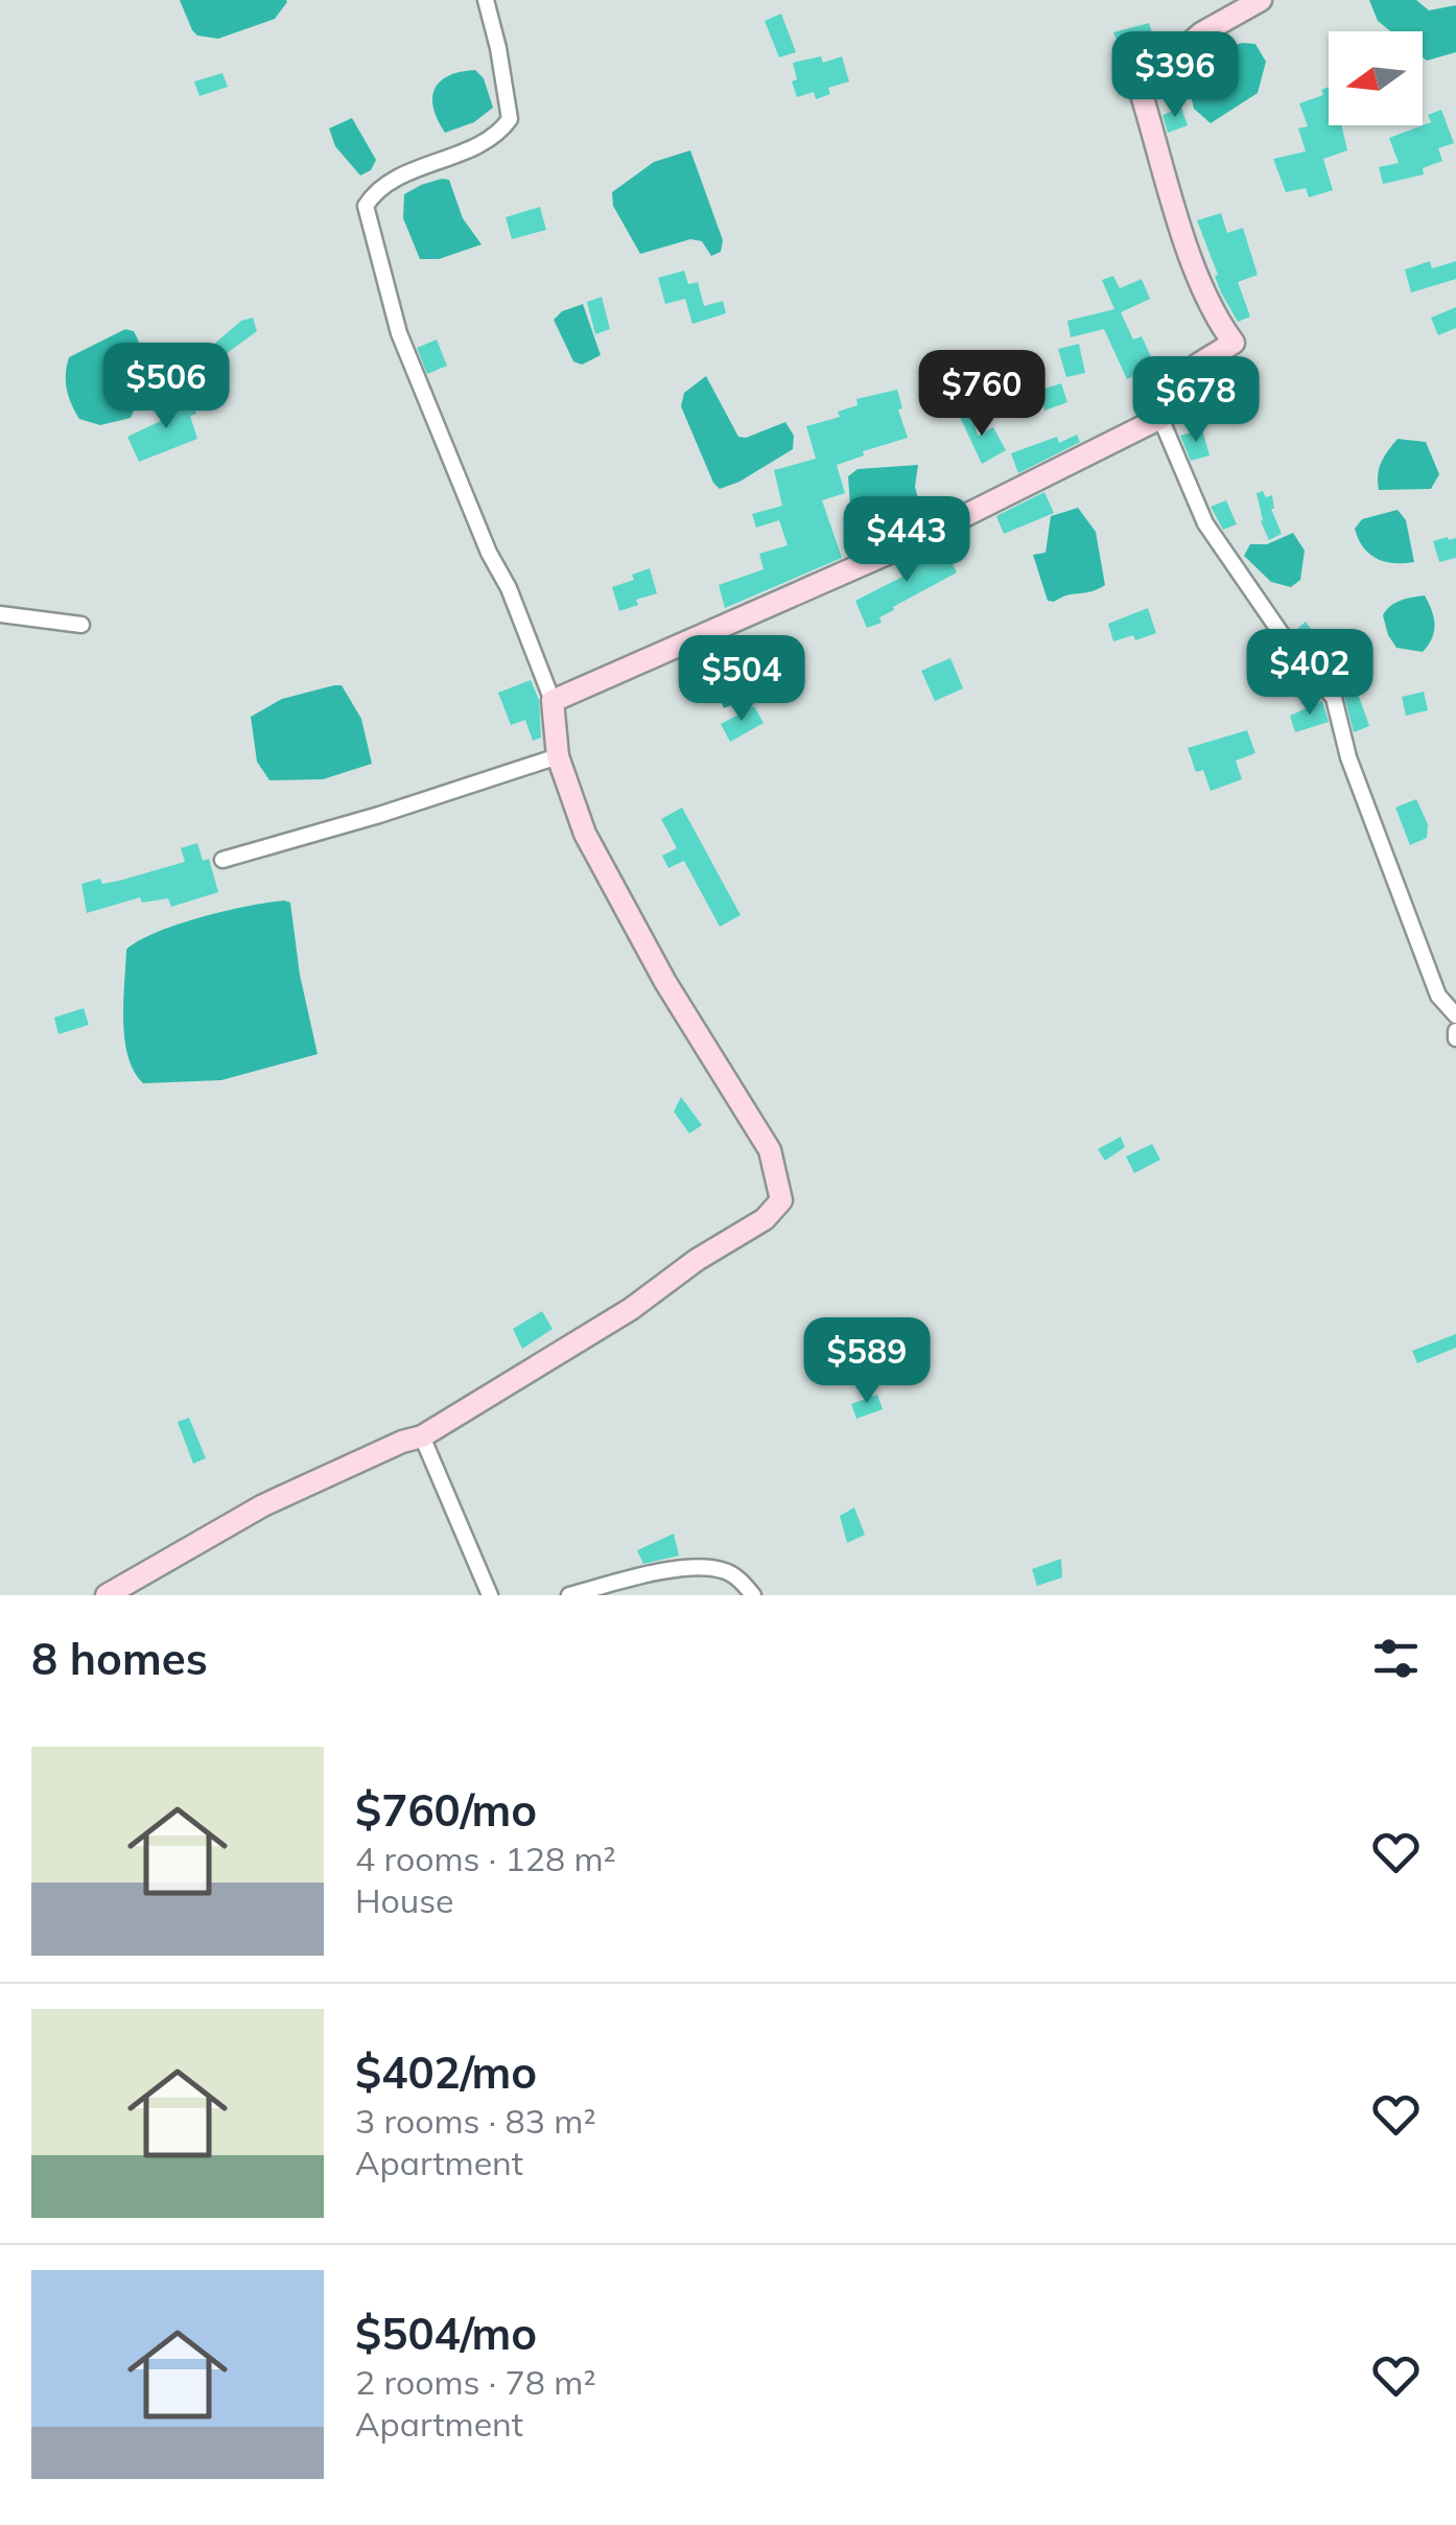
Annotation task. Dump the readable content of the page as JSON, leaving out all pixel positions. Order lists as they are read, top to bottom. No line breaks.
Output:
{"north":"left","page":{"price":["$396","$506","$760","$678","$443","$402","$504","$589"],"heading":"8 homes","list":[{"name":"$760/mo","note":"4 rooms · 128 m² · House"},{"name":"$402/mo","note":"3 rooms · 83 m² · Apartment"},{"name":"$504/mo","note":"2 rooms · 78 m² · Apartment"}]}}
